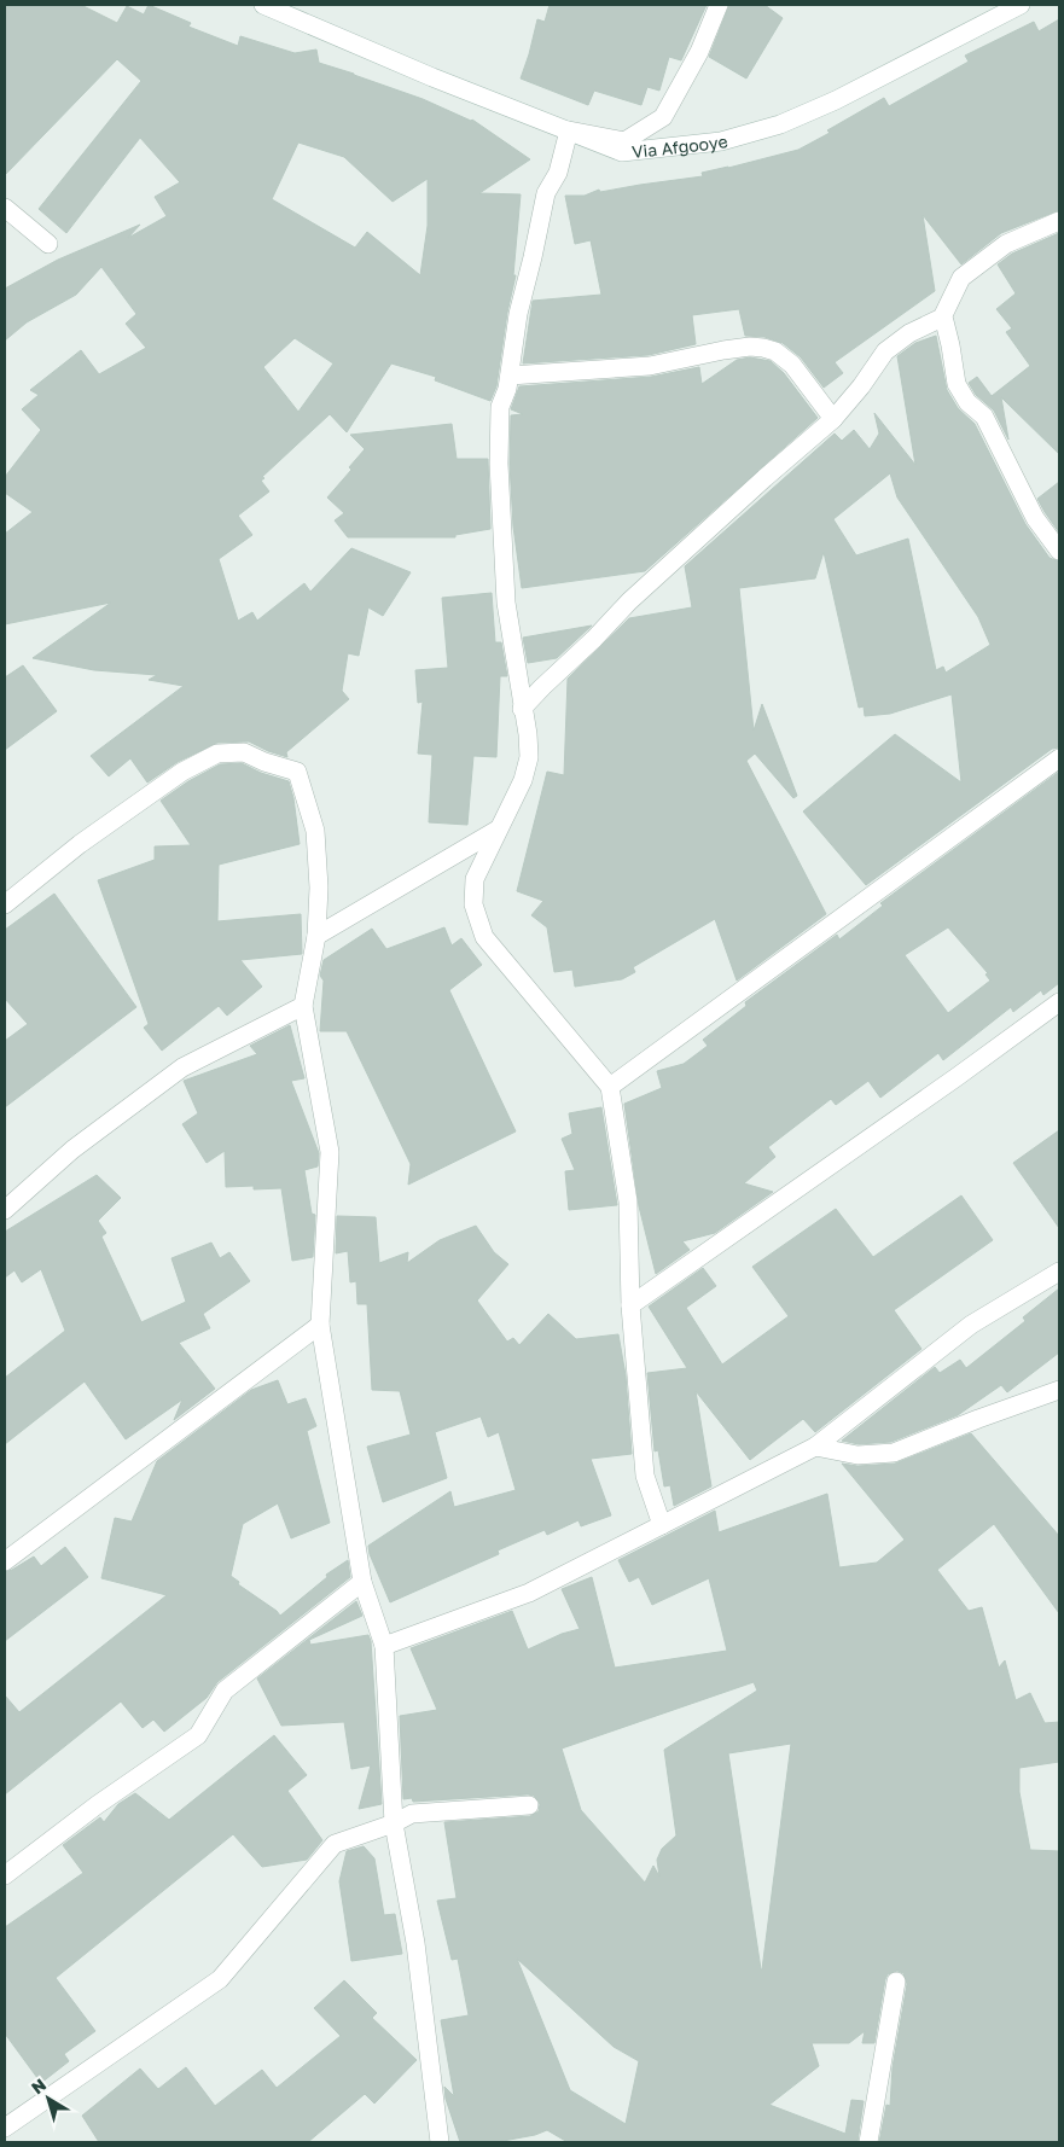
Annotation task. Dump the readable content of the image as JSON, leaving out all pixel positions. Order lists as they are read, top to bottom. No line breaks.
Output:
{"streets":{"street":["Via Afgooye"]},"north":"top left"}
